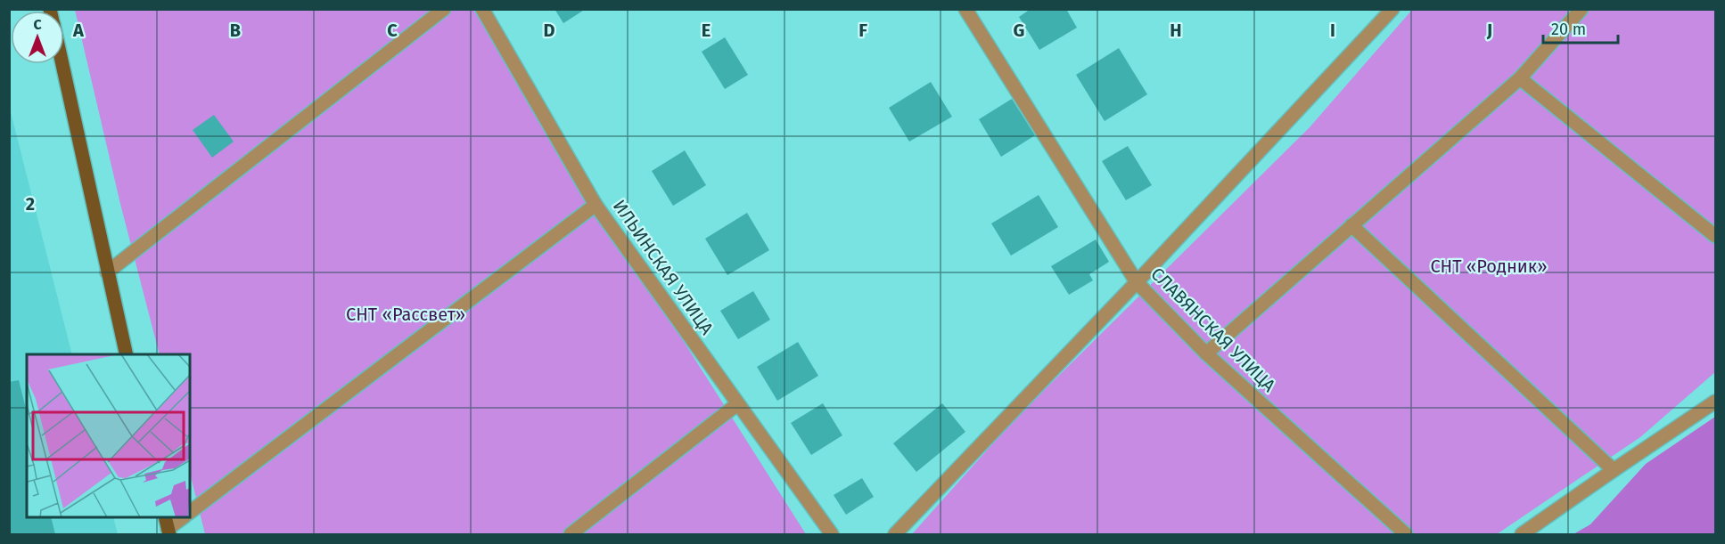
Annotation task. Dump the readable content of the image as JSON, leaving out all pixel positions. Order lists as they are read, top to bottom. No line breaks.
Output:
{"streets":{"street":["ИЛЬИНСКАЯ УЛИЦА","СЛАВЯНСКАЯ УЛИЦА"]},"parks":["СНТ «Родник»","СНТ «Рассвет»"],"scale_bar":"20 m","north":"top","grid":{"columns":["A","B","C","D","E","F","G","H","I","J"],"rows":["2"]}}
